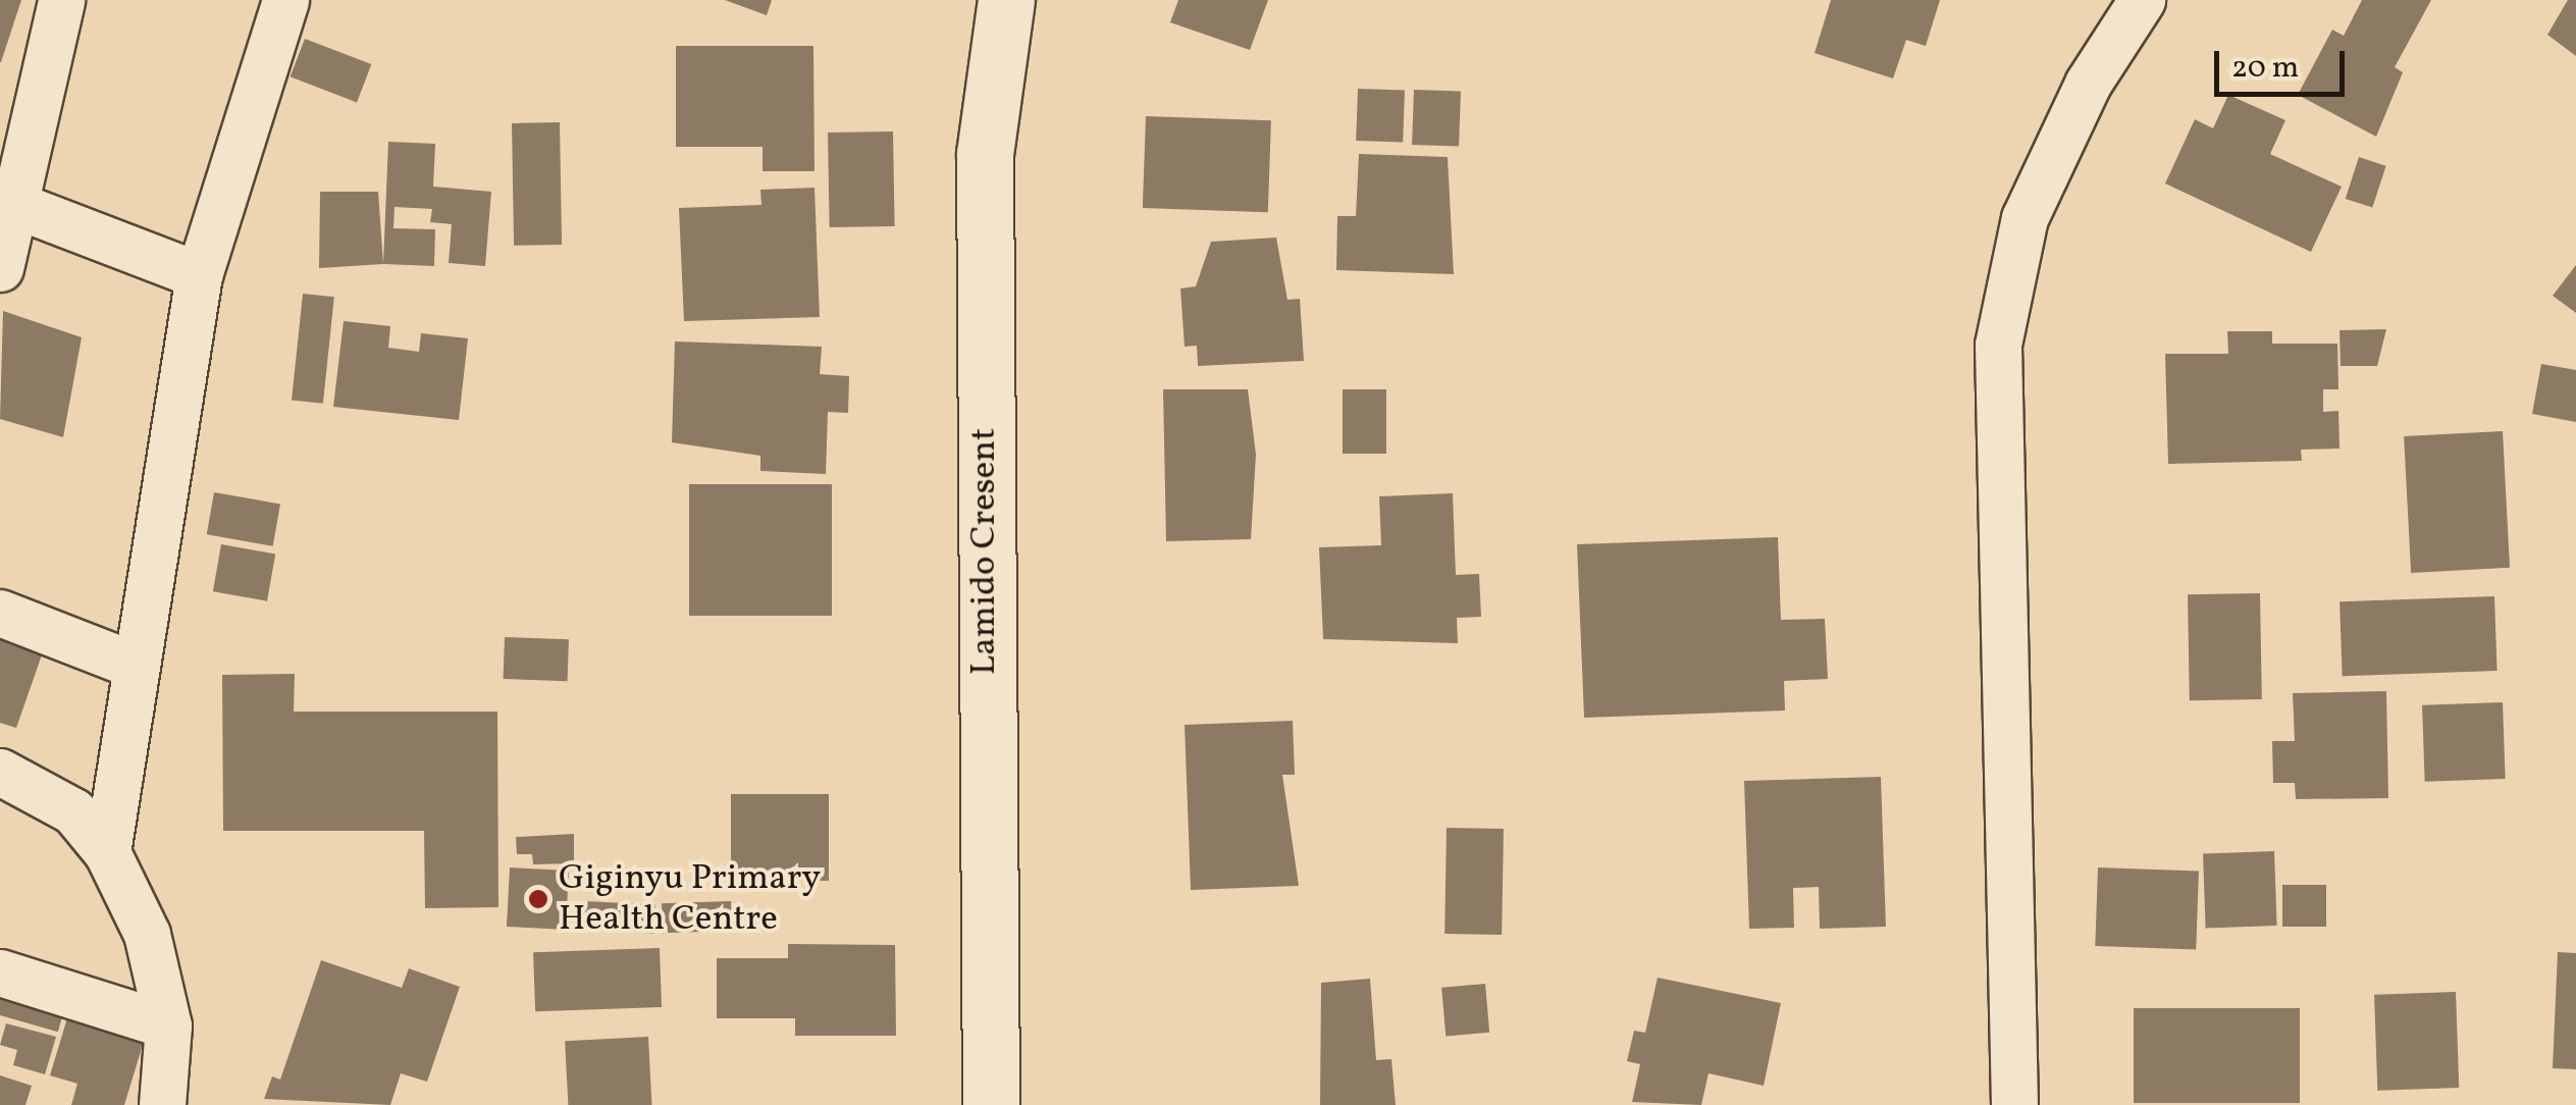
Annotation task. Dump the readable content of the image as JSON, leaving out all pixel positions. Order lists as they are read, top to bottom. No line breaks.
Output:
{"streets":{"street":["Lamido Cresent"]},"places":["Giginyu Primary Health Centre"],"scale_bar":"20 m"}
